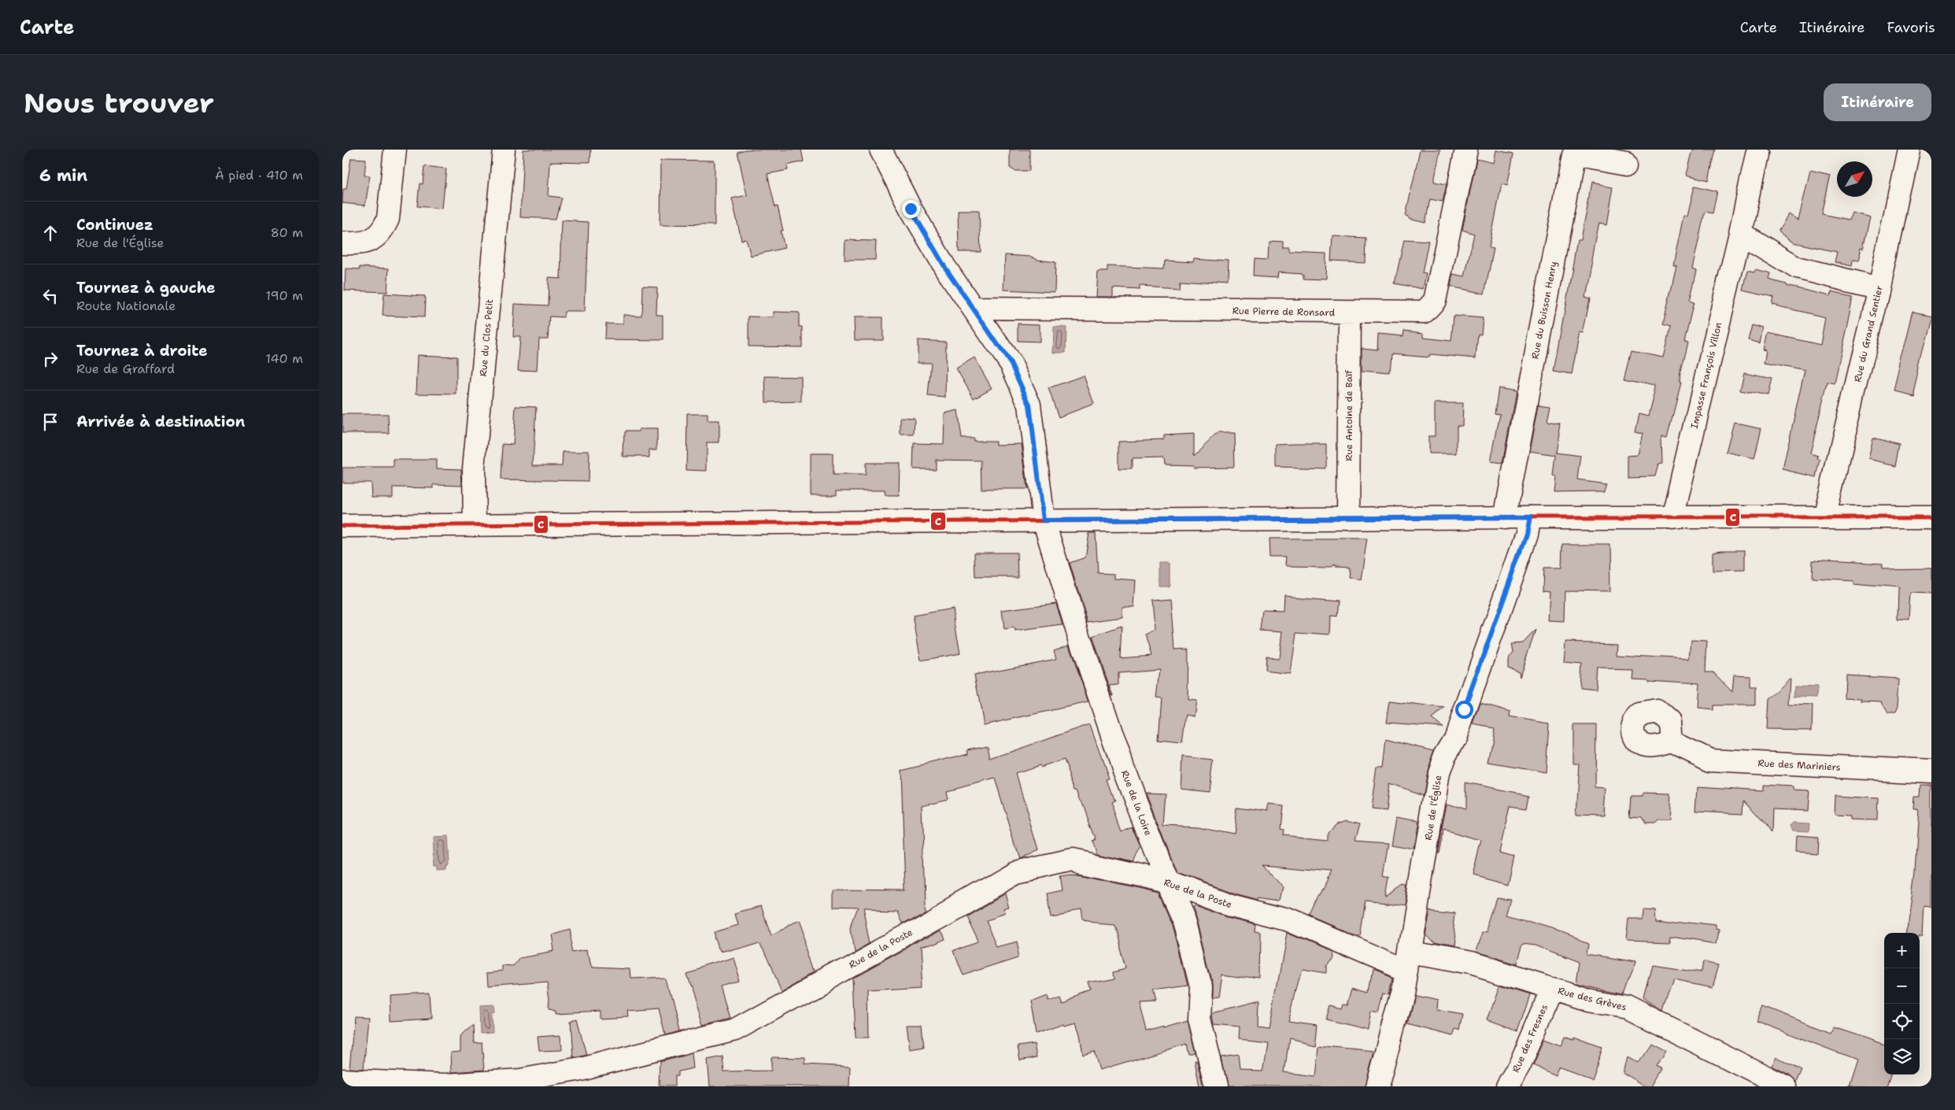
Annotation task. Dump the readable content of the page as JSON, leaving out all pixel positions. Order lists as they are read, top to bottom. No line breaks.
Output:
{"streets":{"street":["Rue du Buisson Henry","Rue Pierre de Ronsard","Rue du Grand Sentier","Rue du Clos Petit","Impasse François Villon","Rue Antoine de Baïf","Rue des Mariniers","Rue de la Loire","Rue de l'Église","Rue de la Poste","Rue des Grèves","Rue des Fresnes"]},"crossings":[["Rue Pierre de Ronsard","Rue Antoine de Baïf"],["Rue Pierre de Ronsard","Rue de la Loire"],["Rue de la Loire","Rue de la Poste"],["Rue de l'Église","Rue de la Poste"],["Rue de l'Église","Rue des Grèves"],["Rue de la Poste","Rue des Grèves"],["Rue des Grèves","Rue des Fresnes"]],"lines":["transit line C"],"north":"top right","page":{"header":"Carte","nav":["Carte","Itinéraire","Favoris"],"buttons":"Itinéraire","title":"Nous trouver","heading":["6 min","À pied · 410 m"],"list":[["Continuez","Rue de l'Église","80 m"],["Tournez à gauche","Route Nationale","190 m"],["Tournez à droite","Rue de Graffard","140 m"],"Arrivée à destination"],"map_buttons":["+","−"]}}
